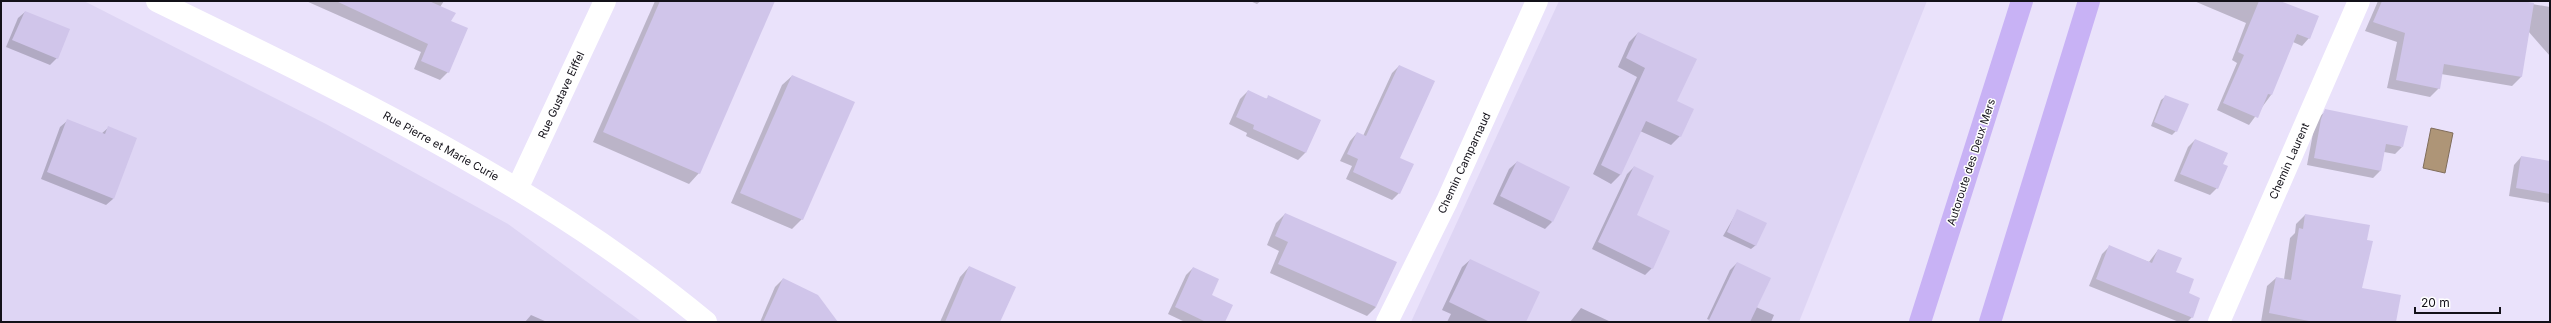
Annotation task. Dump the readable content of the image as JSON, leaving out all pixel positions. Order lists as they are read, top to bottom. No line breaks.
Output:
{"streets":{"highway":["Autoroute des Deux Mers"],"street":["Rue Gustave Eiffel","Rue Pierre et Marie Curie","Chemin Laurent","Chemin Camparnaud"]},"crossings":[["Rue Gustave Eiffel","Rue Pierre et Marie Curie"]],"scale_bar":"20 m"}
